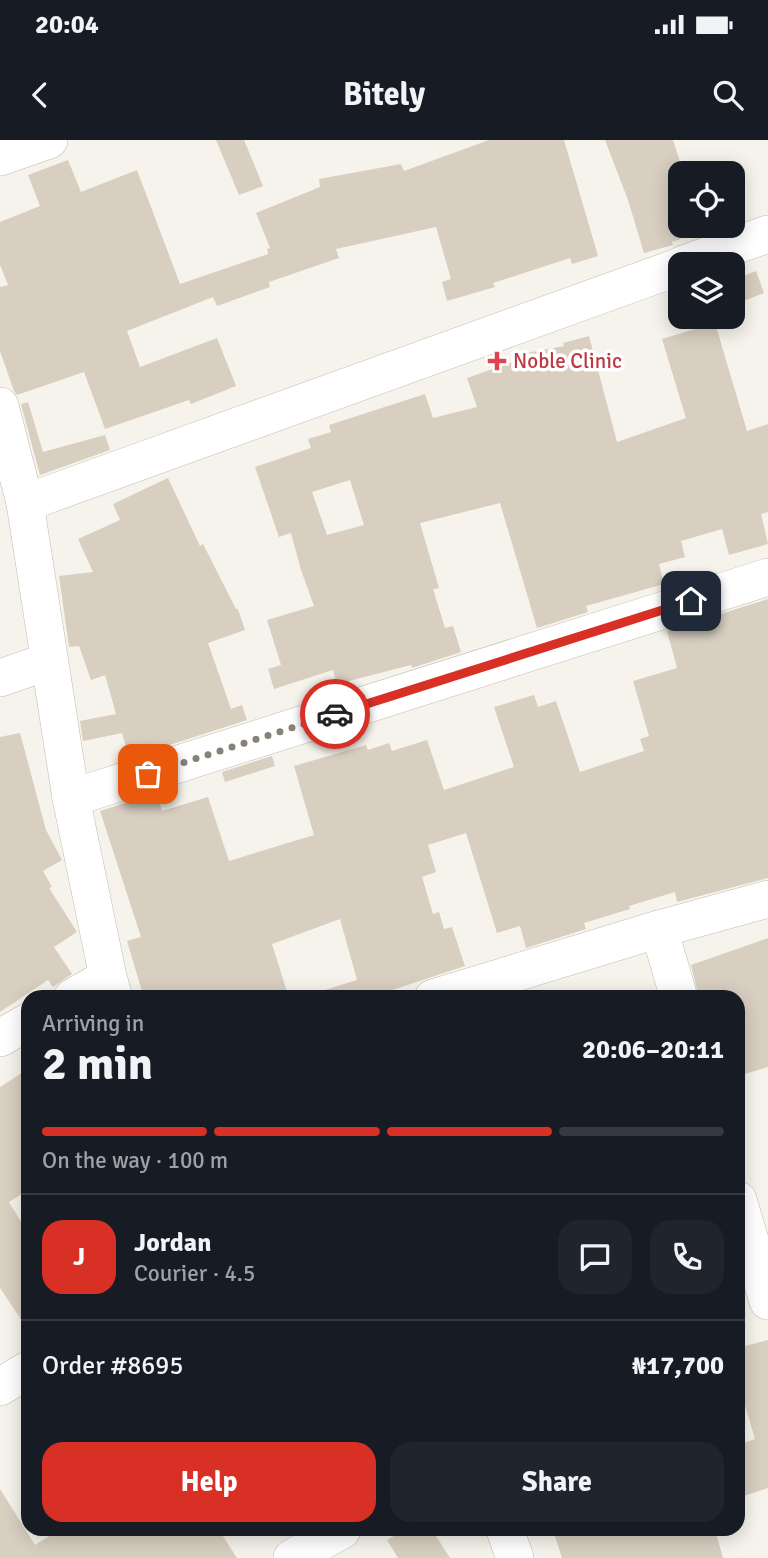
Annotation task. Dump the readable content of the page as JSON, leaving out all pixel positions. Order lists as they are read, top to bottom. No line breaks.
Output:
{"places":{"health":["Noble Clinic"]},"page":{"status":"20:04","header":"Bitely","heading":["2 min","Arriving in","20:06–20:11"],"panel":["Jordan","Courier · 4.5","Order #8695","₦17,700"],"bar":"On the way · 100 m","round":"J","buttons":["Help","Share"]}}
